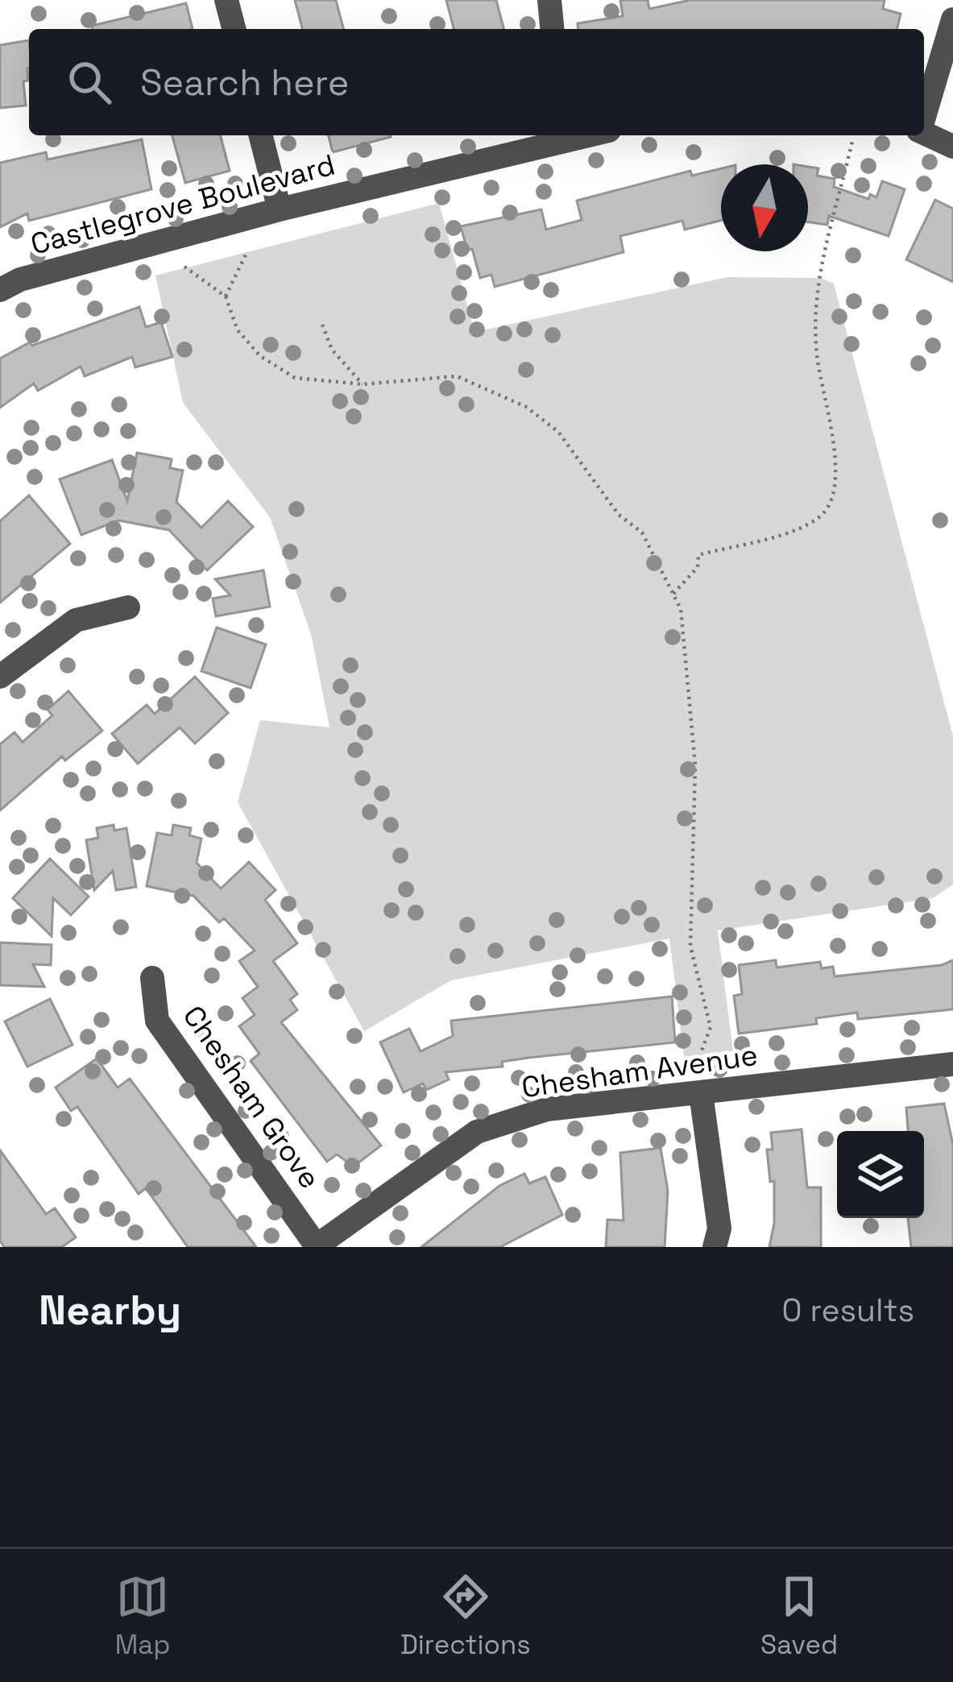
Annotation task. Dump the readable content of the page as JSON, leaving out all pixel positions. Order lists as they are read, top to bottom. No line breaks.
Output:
{"streets":{"street":["Castlegrove Boulevard","Chesham Avenue","Chesham Grove"]},"crossings":[["Chesham Avenue","Chesham Grove"]],"north":"bottom","page":{"search":"Search here","heading":["Nearby","0 results"],"nav":["Map","Directions","Saved"]}}
